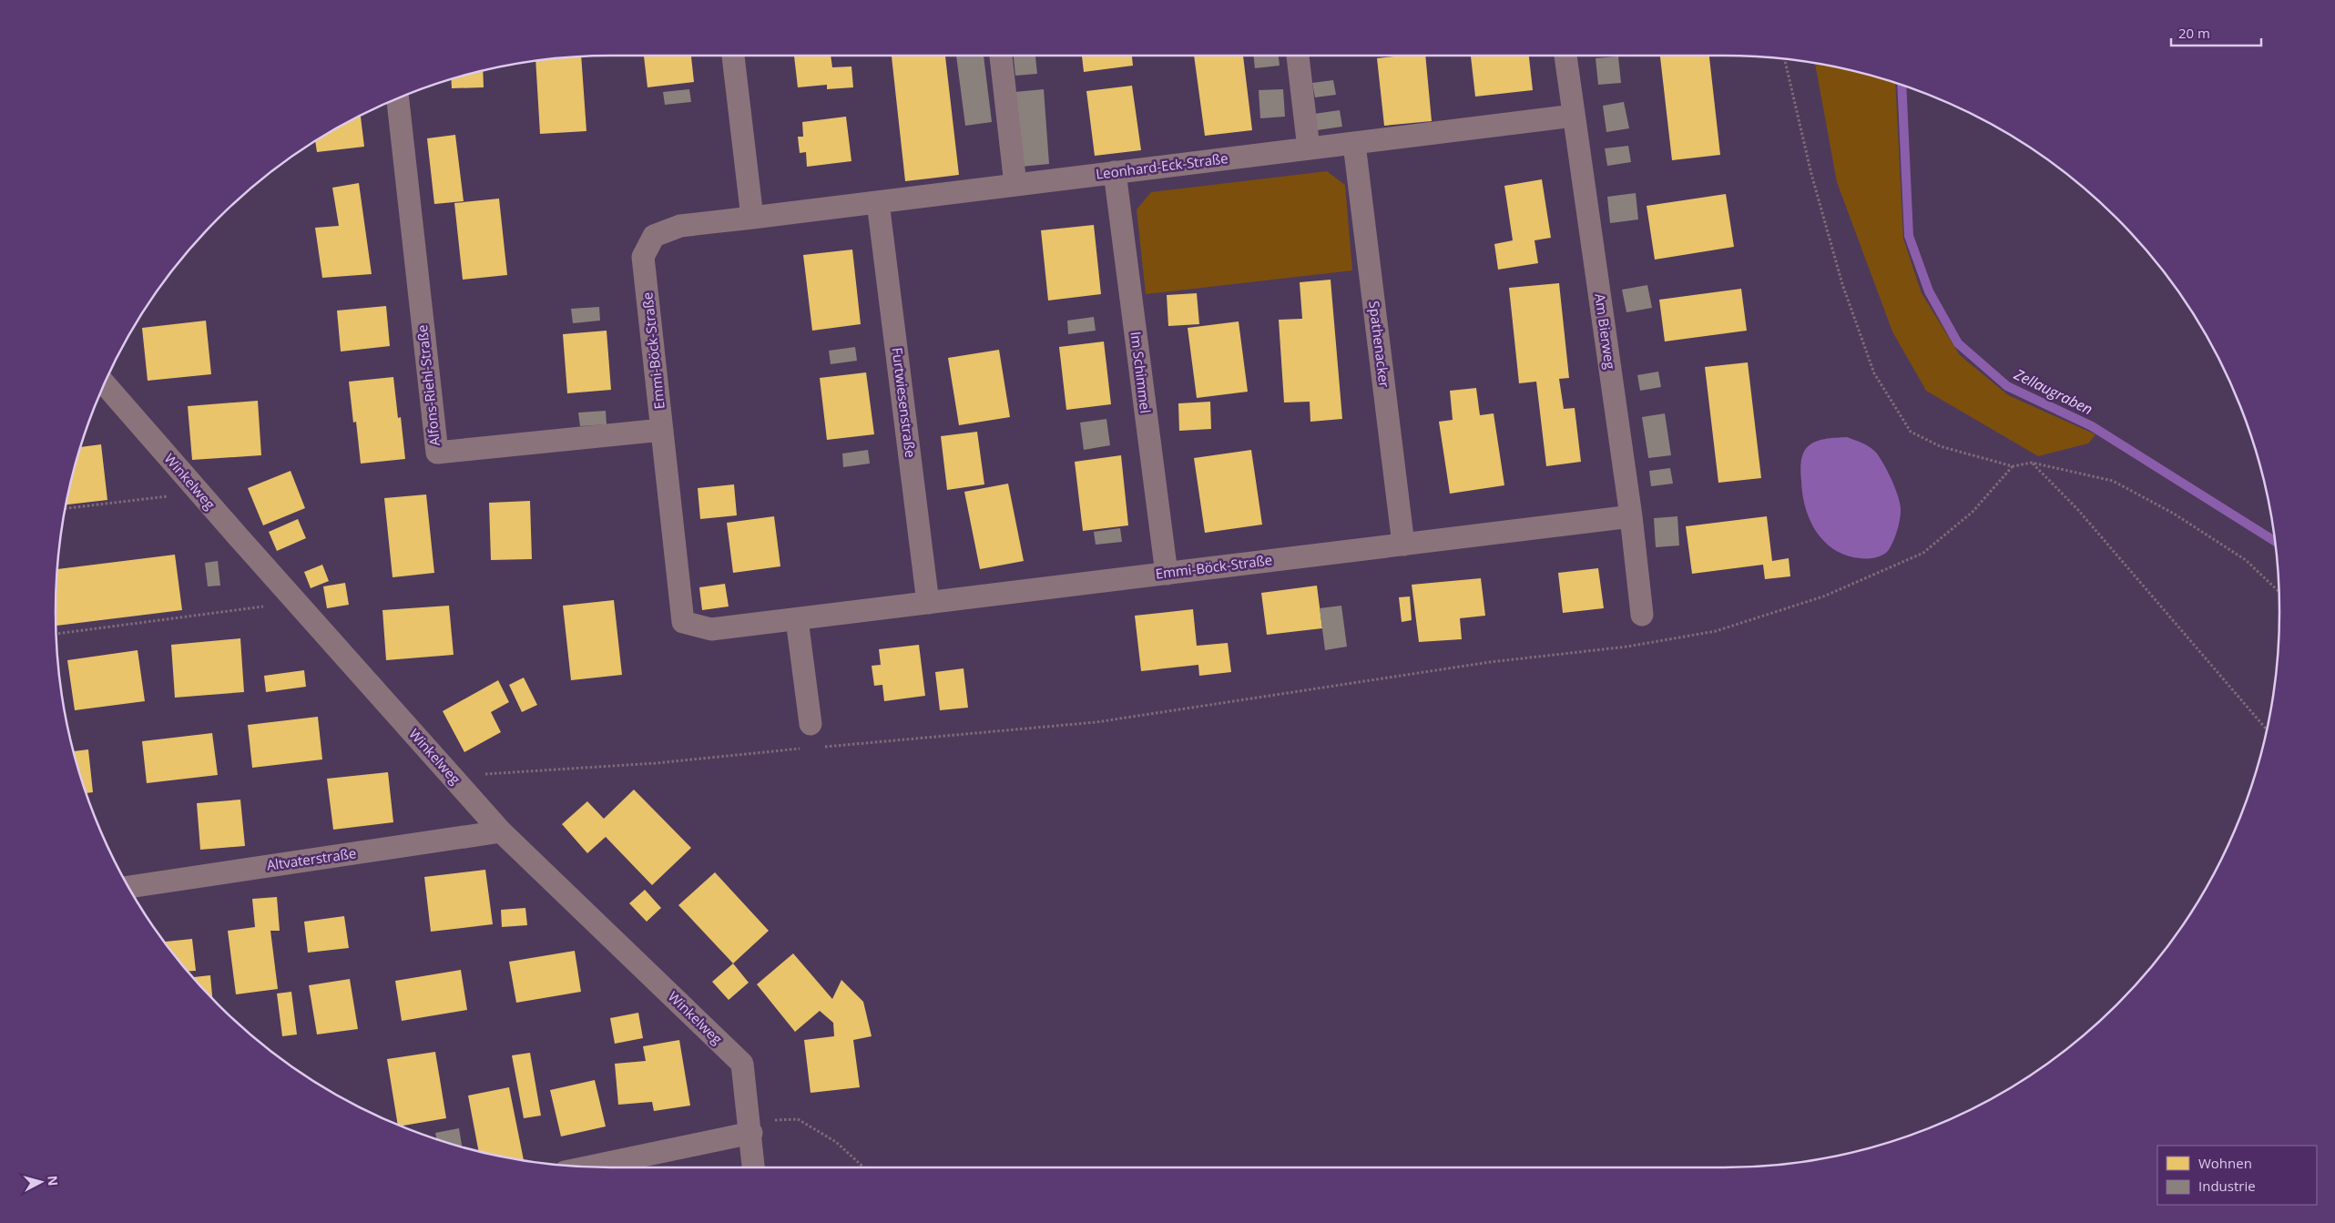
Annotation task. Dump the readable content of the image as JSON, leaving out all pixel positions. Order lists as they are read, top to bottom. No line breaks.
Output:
{"streets":{"street":["Leonhard-Eck-Straße","Am Bierweg","Spathenacker","Emmi-Böck-Straße","Im Schimmel","Alfons-Riehl-Straße","Furtwiesenstraße","Winkelweg","Altvaterstraße"]},"crossings":[["Leonhard-Eck-Straße","Am Bierweg"],["Leonhard-Eck-Straße","Spathenacker"],["Leonhard-Eck-Straße","Emmi-Böck-Straße"],["Leonhard-Eck-Straße","Im Schimmel"],["Leonhard-Eck-Straße","Furtwiesenstraße"],["Am Bierweg","Emmi-Böck-Straße"],["Spathenacker","Emmi-Böck-Straße"],["Emmi-Böck-Straße","Im Schimmel"],["Emmi-Böck-Straße","Alfons-Riehl-Straße"],["Emmi-Böck-Straße","Furtwiesenstraße"],["Winkelweg","Altvaterstraße"]],"water":["Zellaugraben"],"legend":["Wohnen","Industrie"],"scale_bar":"20 m","north":"right"}
